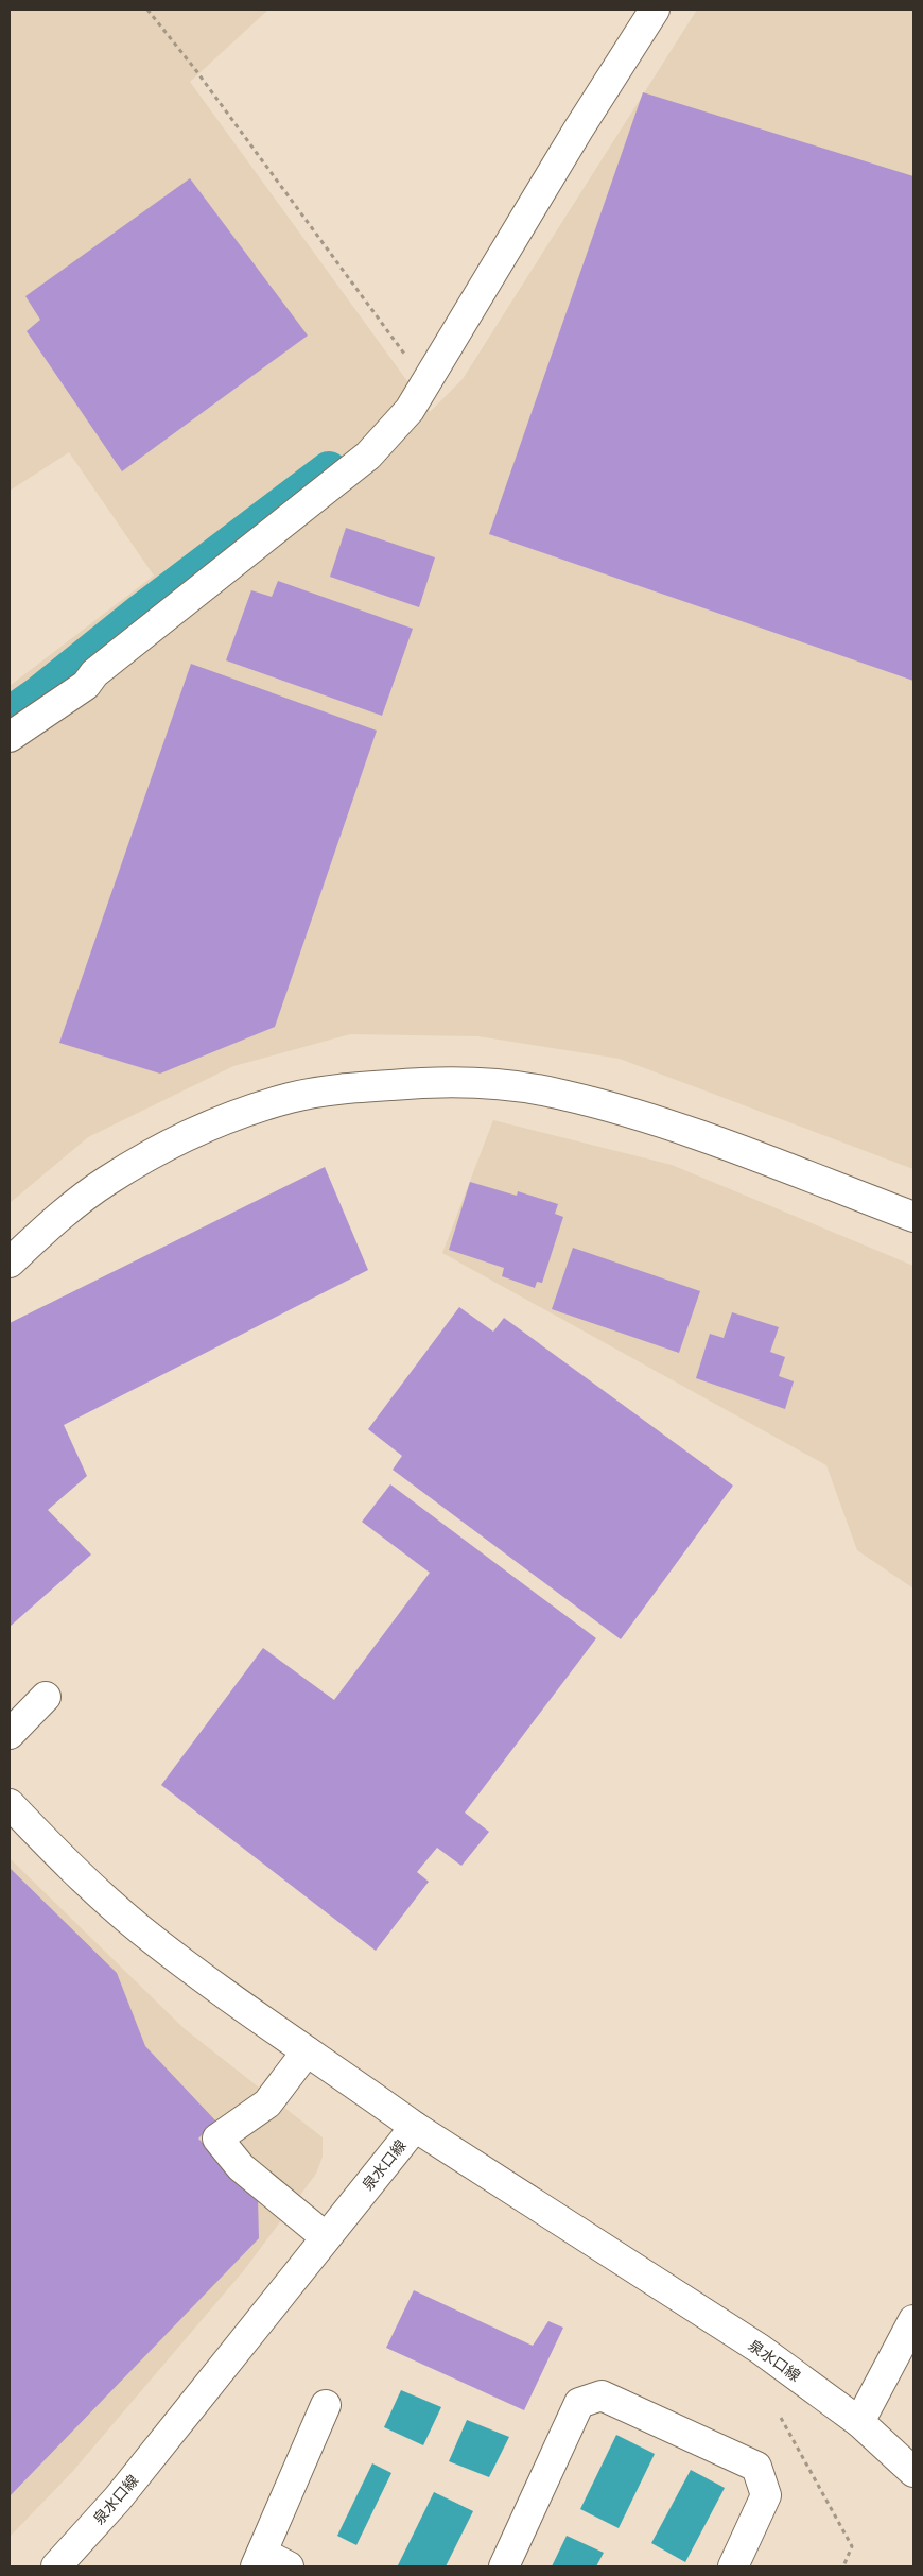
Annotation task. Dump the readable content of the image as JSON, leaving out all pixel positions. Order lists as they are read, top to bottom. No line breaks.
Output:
{"streets":{"main road":["泉水口線"]}}
